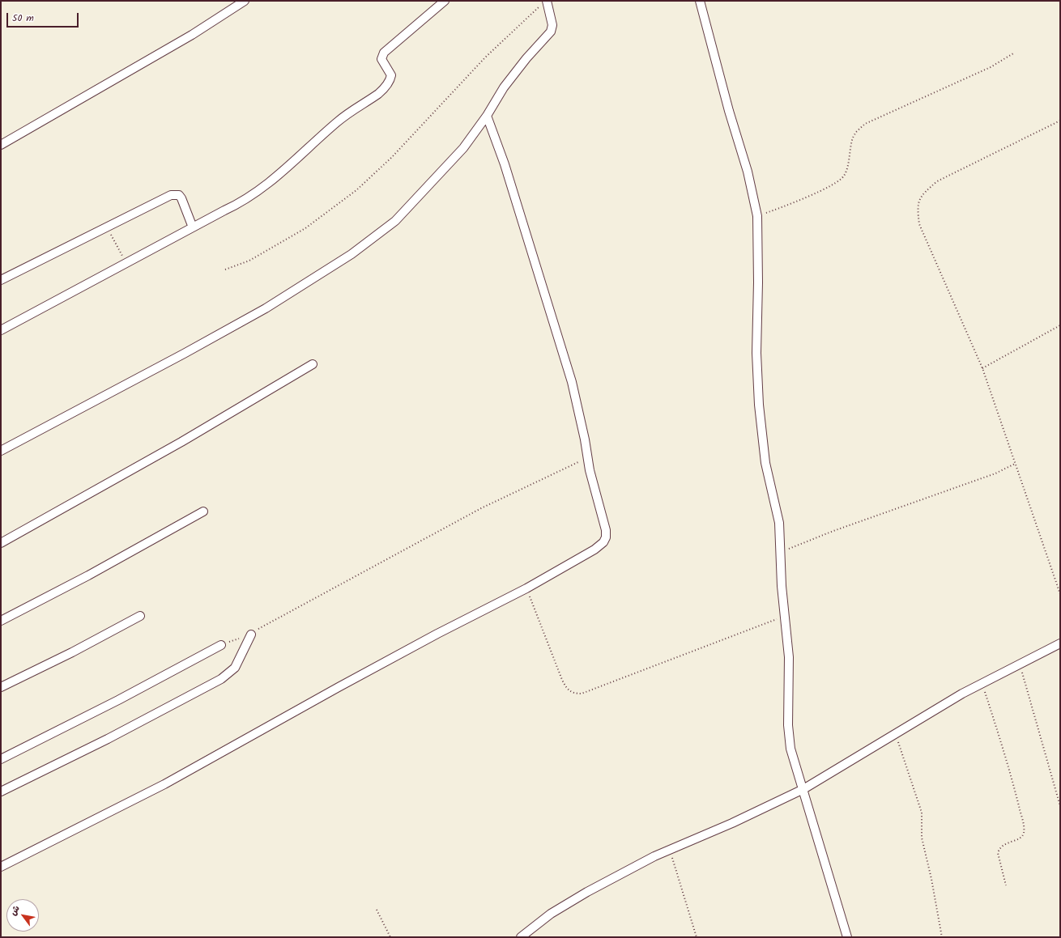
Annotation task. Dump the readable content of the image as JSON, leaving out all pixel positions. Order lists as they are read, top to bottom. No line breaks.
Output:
{"scale_bar":"50 m","north":"top left"}
